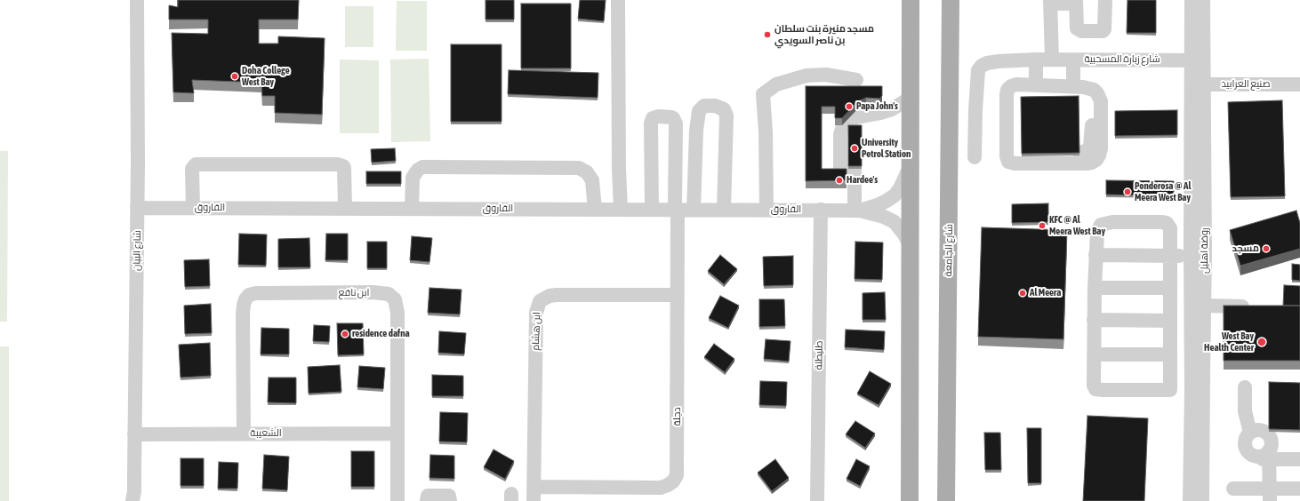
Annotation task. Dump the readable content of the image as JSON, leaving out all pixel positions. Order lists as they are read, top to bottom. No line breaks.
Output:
{"streets":{"main road":["شارع الجامعة"],"street":["شارع زبارة المسحبية","صنيع العرابيد","الفاروق","شارع البيان","روضة اهليل","ابن نافع","ابن هشام","طليطلة","دجلة","الشعيبة"]},"crossings":[["شارع زبارة المسحبية","روضة اهليل"],["صنيع العرابيد","روضة اهليل"],["الفاروق","شارع البيان"],["الفاروق","طليطلة"],["الفاروق","دجلة"],["شارع البيان","الشعيبة"],["ابن نافع","الشعيبة"],["ابن هشام","دجلة"]],"places":["مسجد منيرة بنت سلطان بن ناصر السويدي","Doha College West Bay","Papa John's","University Petrol Station","Hardee's","Ponderosa @ Al Meera West Bay","KFC @ Al Meera West Bay","مسجد","Al Meera","residence dafna","West Bay Health Center"]}
